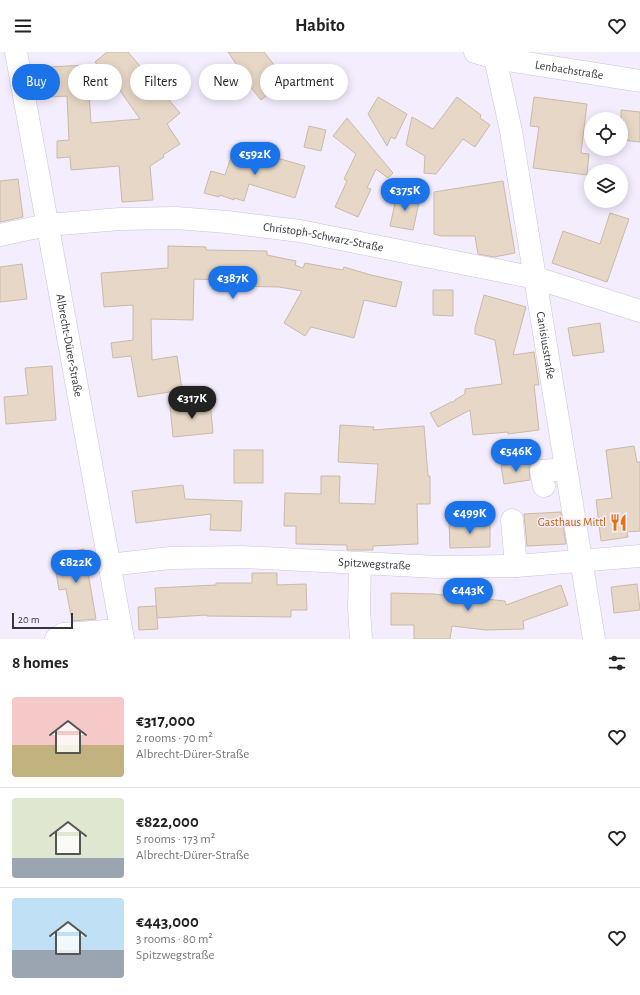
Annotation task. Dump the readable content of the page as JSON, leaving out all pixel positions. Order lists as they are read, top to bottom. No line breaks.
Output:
{"streets":{"street":["Lenbachstraße","Christoph-Schwarz-Straße","Canisiusstraße","Albrecht-Dürer-Straße","Spitzwegstraße"]},"crossings":[["Lenbachstraße","Canisiusstraße"],["Christoph-Schwarz-Straße","Canisiusstraße"],["Christoph-Schwarz-Straße","Albrecht-Dürer-Straße"],["Canisiusstraße","Spitzwegstraße"],["Albrecht-Dürer-Straße","Spitzwegstraße"]],"places":{"restaurant":["Gasthaus Mittl"]},"scale_bar":"20 m","page":{"header":"Habito","chip":["Buy","Rent","Filters","New","Apartment"],"price":["€592K","€375K","€387K","€317K","€546K","€499K","€822K","€443K"],"scale":"20 m","heading":"8 homes","list":[{"name":"€317,000","note":"2 rooms · 70 m² · Albrecht-Dürer-Straße"},{"name":"€822,000","note":"5 rooms · 173 m² · Albrecht-Dürer-Straße"},{"name":"€443,000","note":"3 rooms · 80 m² · Spitzwegstraße"}]}}
